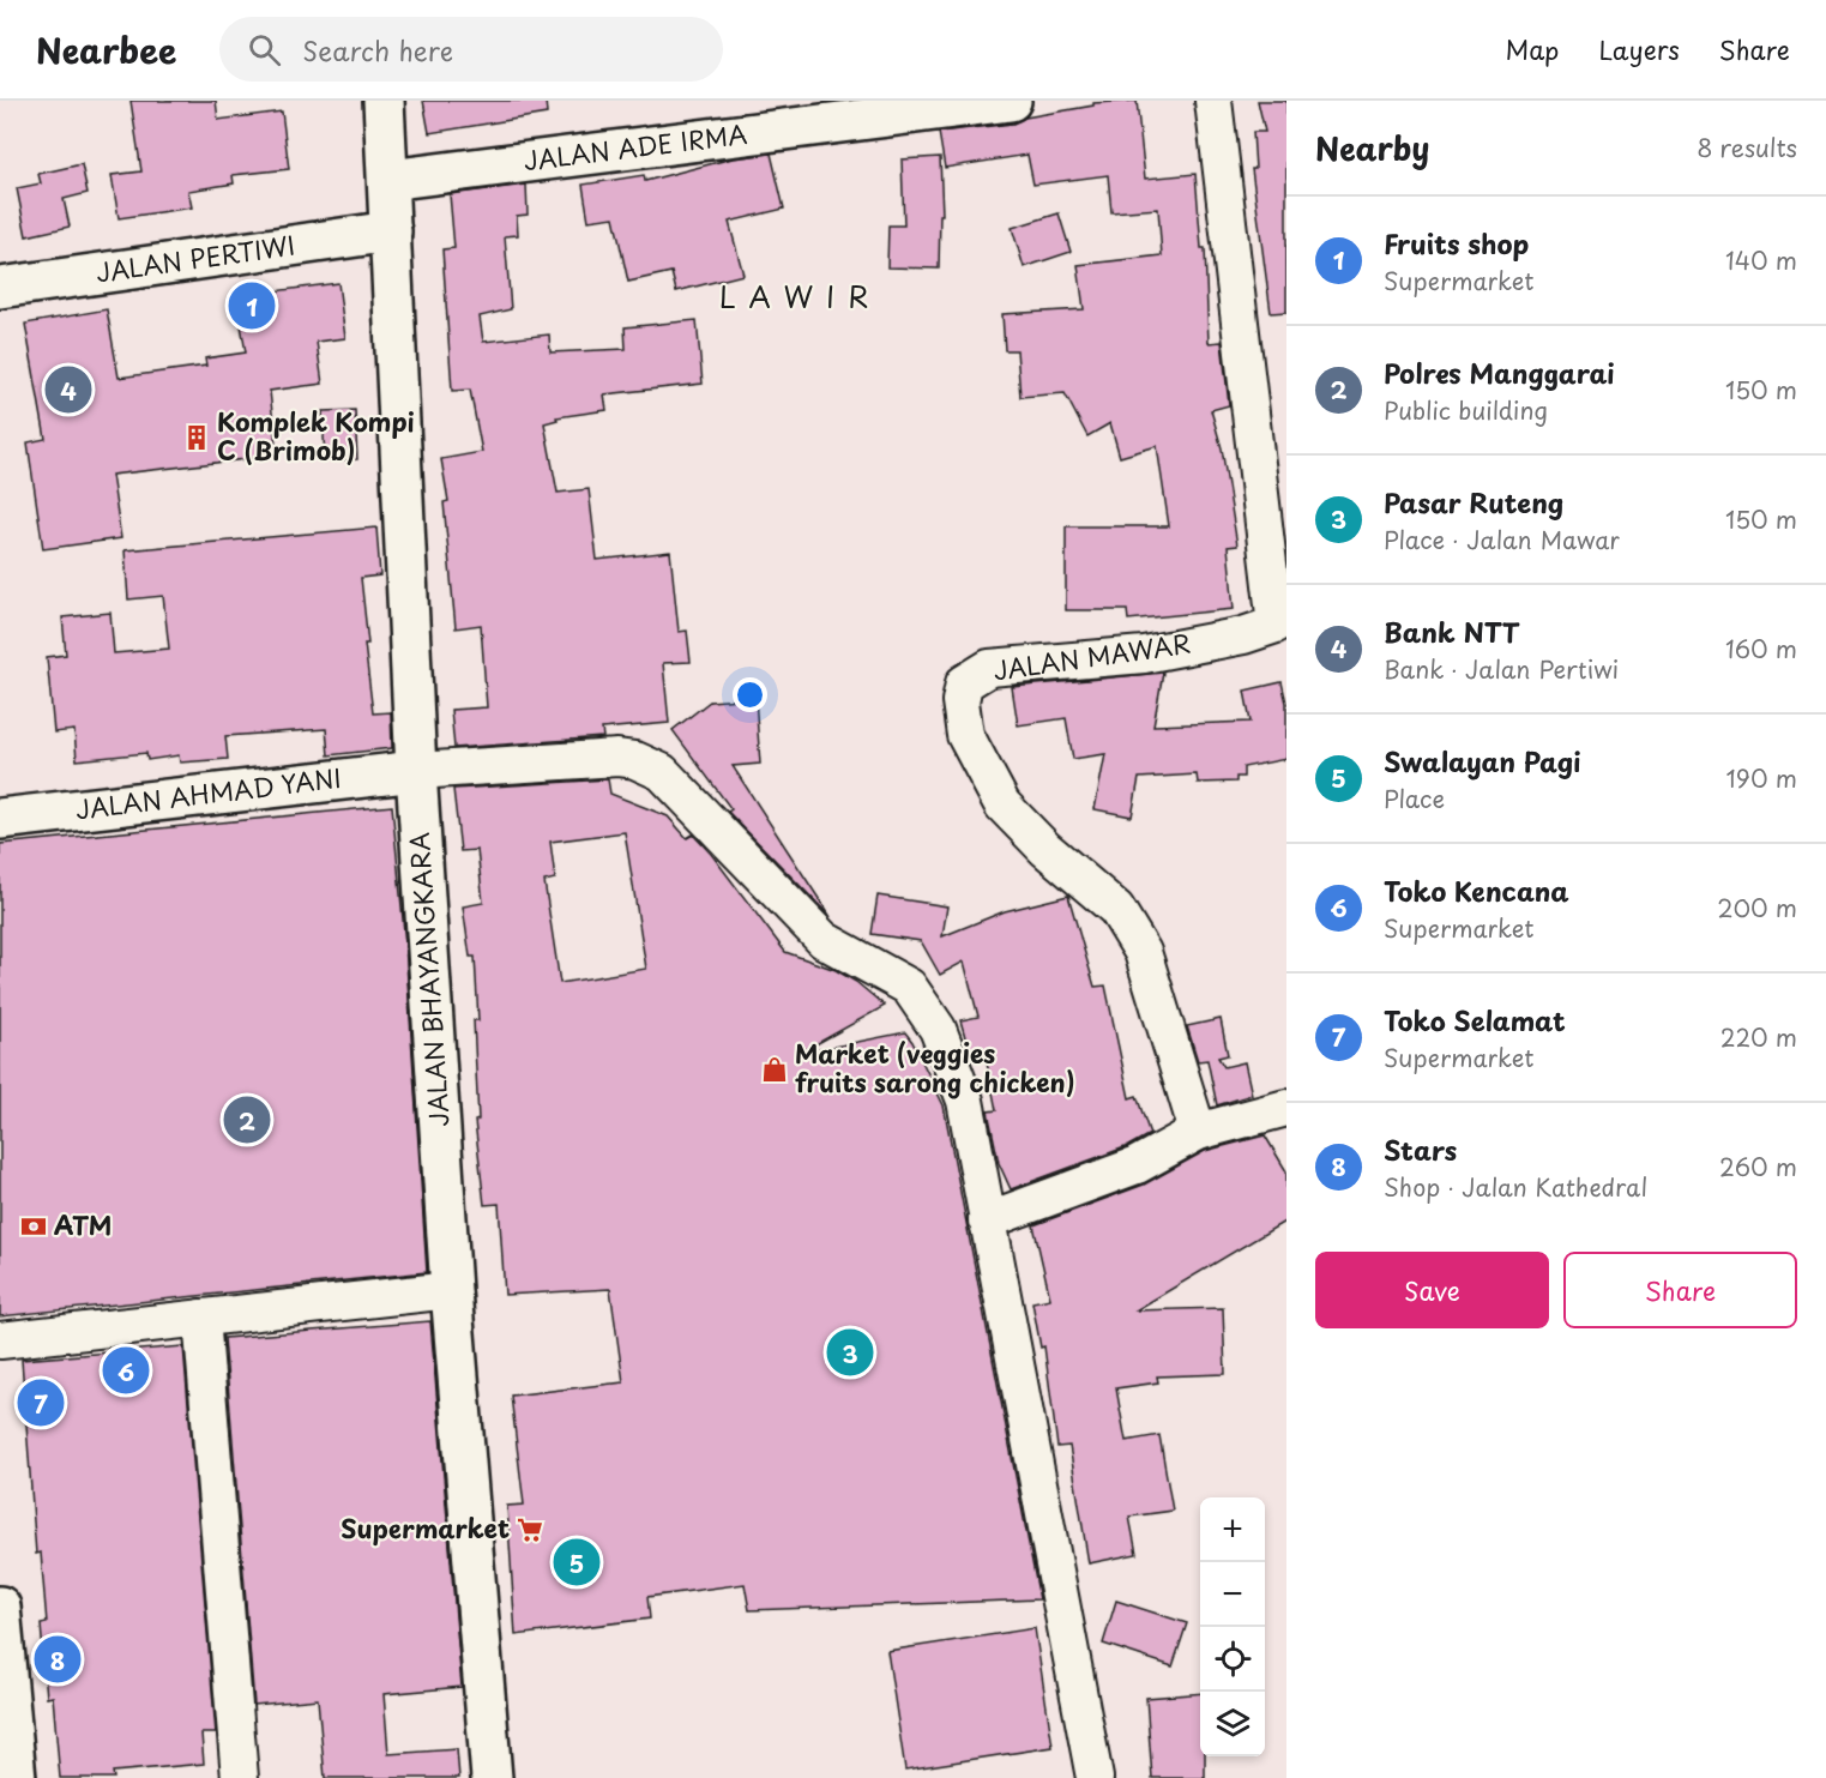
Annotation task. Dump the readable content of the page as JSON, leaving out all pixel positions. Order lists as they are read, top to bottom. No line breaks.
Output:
{"streets":{"main road":["JALAN ADE IRMA","JALAN PERTIWI","JALAN AHMAD YANI","JALAN BHAYANGKARA"],"street":["JALAN MAWAR"]},"crossings":[["JALAN ADE IRMA","JALAN BHAYANGKARA"],["JALAN PERTIWI","JALAN BHAYANGKARA"],["JALAN AHMAD YANI","JALAN BHAYANGKARA"]],"districts":["L A W I R"],"places":{"building":["Komplek Kompi C (Brimob)"],"shop":["Market (veggies fruits sarong chicken)"],"bank":["ATM"],"supermarket":["Supermarket"]},"page":{"header":"Nearbee","search":"Search here","nav":["Map","Layers","Share"],"heading":["Nearby","8 results"],"list":[{"mark":"1","name":"Fruits shop","note":"Supermarket","value":"140 m"},{"mark":"2","name":"Polres Manggarai","note":"Public building","value":"150 m"},{"mark":"3","name":"Pasar Ruteng","note":"Place · Jalan Mawar","value":"150 m"},{"mark":"4","name":"Bank NTT","note":"Bank · Jalan Pertiwi","value":"160 m"},{"mark":"5","name":"Swalayan Pagi","note":"Place","value":"190 m"},{"mark":"6","name":"Toko Kencana","note":"Supermarket","value":"200 m"},{"mark":"7","name":"Toko Selamat","note":"Supermarket","value":"220 m"},{"mark":"8","name":"Stars","note":"Shop · Jalan Kathedral","value":"260 m"}],"pins":["1","4","2","3","6","7","5","8"],"buttons":["Save","Share"],"map_buttons":["+","−"]}}
